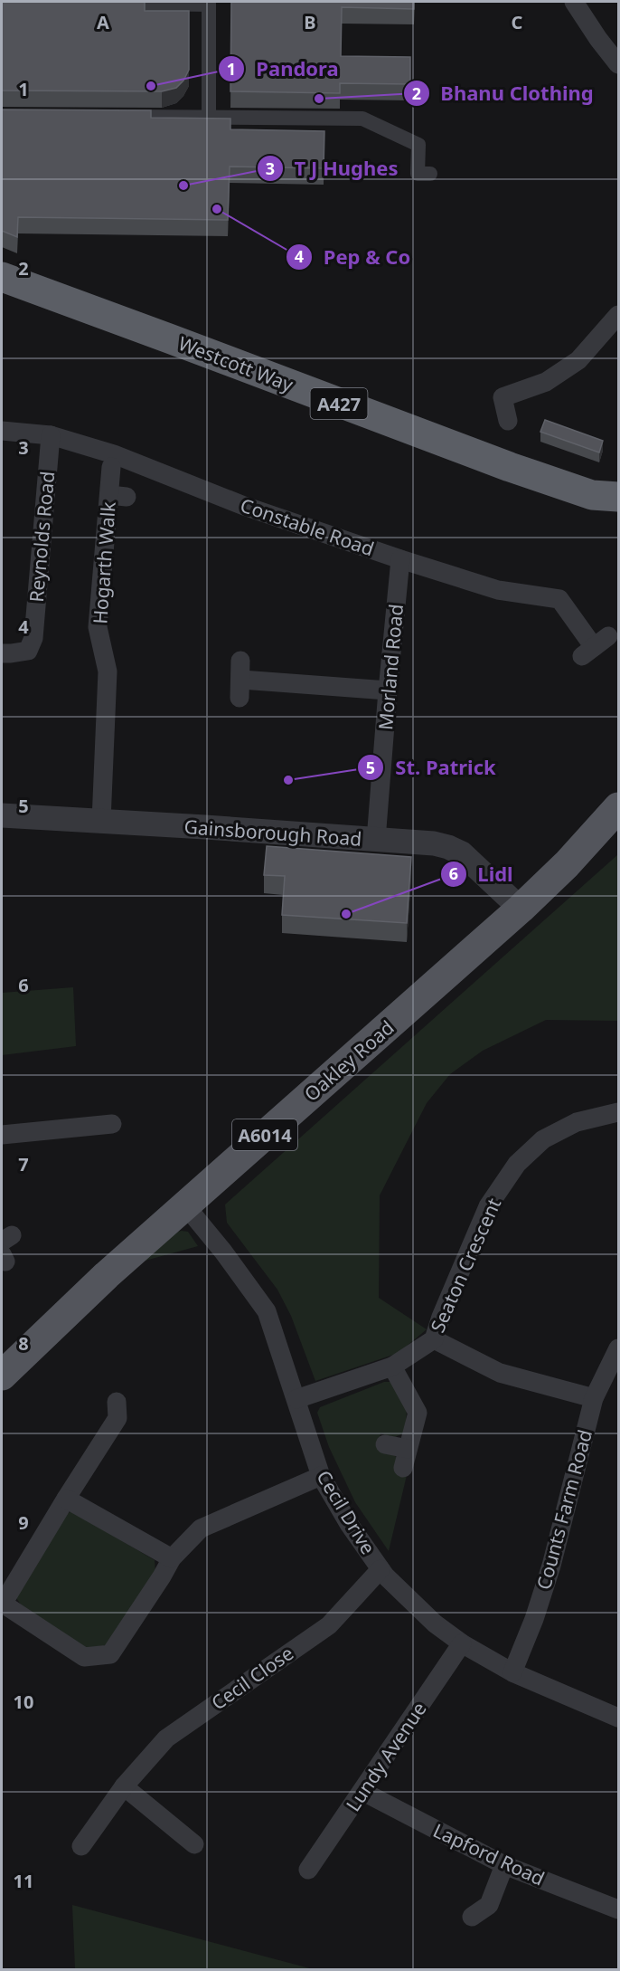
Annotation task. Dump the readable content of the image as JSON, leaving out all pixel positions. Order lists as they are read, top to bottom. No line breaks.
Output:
{"streets":{"highway":["Westcott Way","A427"],"main road":["Oakley Road","A6014"],"street":["Constable Road","Reynolds Road","Hogarth Walk","Morland Road","Gainsborough Road","Seaton Crescent","Counts Farm Road","Cecil Drive","Cecil Close","Lundy Avenue","Lapford Road"]},"crossings":[["Constable Road","Reynolds Road"],["Constable Road","Morland Road"],["Hogarth Walk","Gainsborough Road"],["Morland Road","Gainsborough Road"],["Gainsborough Road","Oakley Road"],["Oakley Road","Cecil Drive"],["Seaton Crescent","Cecil Drive"],["Counts Farm Road","Cecil Drive"],["Cecil Drive","Cecil Close"],["Cecil Drive","Lundy Avenue"],["Lundy Avenue","Lapford Road"]],"places":["Pandora","Bhanu Clothing","T J Hughes","Pep & Co","St. Patrick","Lidl"],"grid":{"columns":["A","B","C"],"rows":["1","2","3","4","5","6","7","8","9","10","11"]}}
